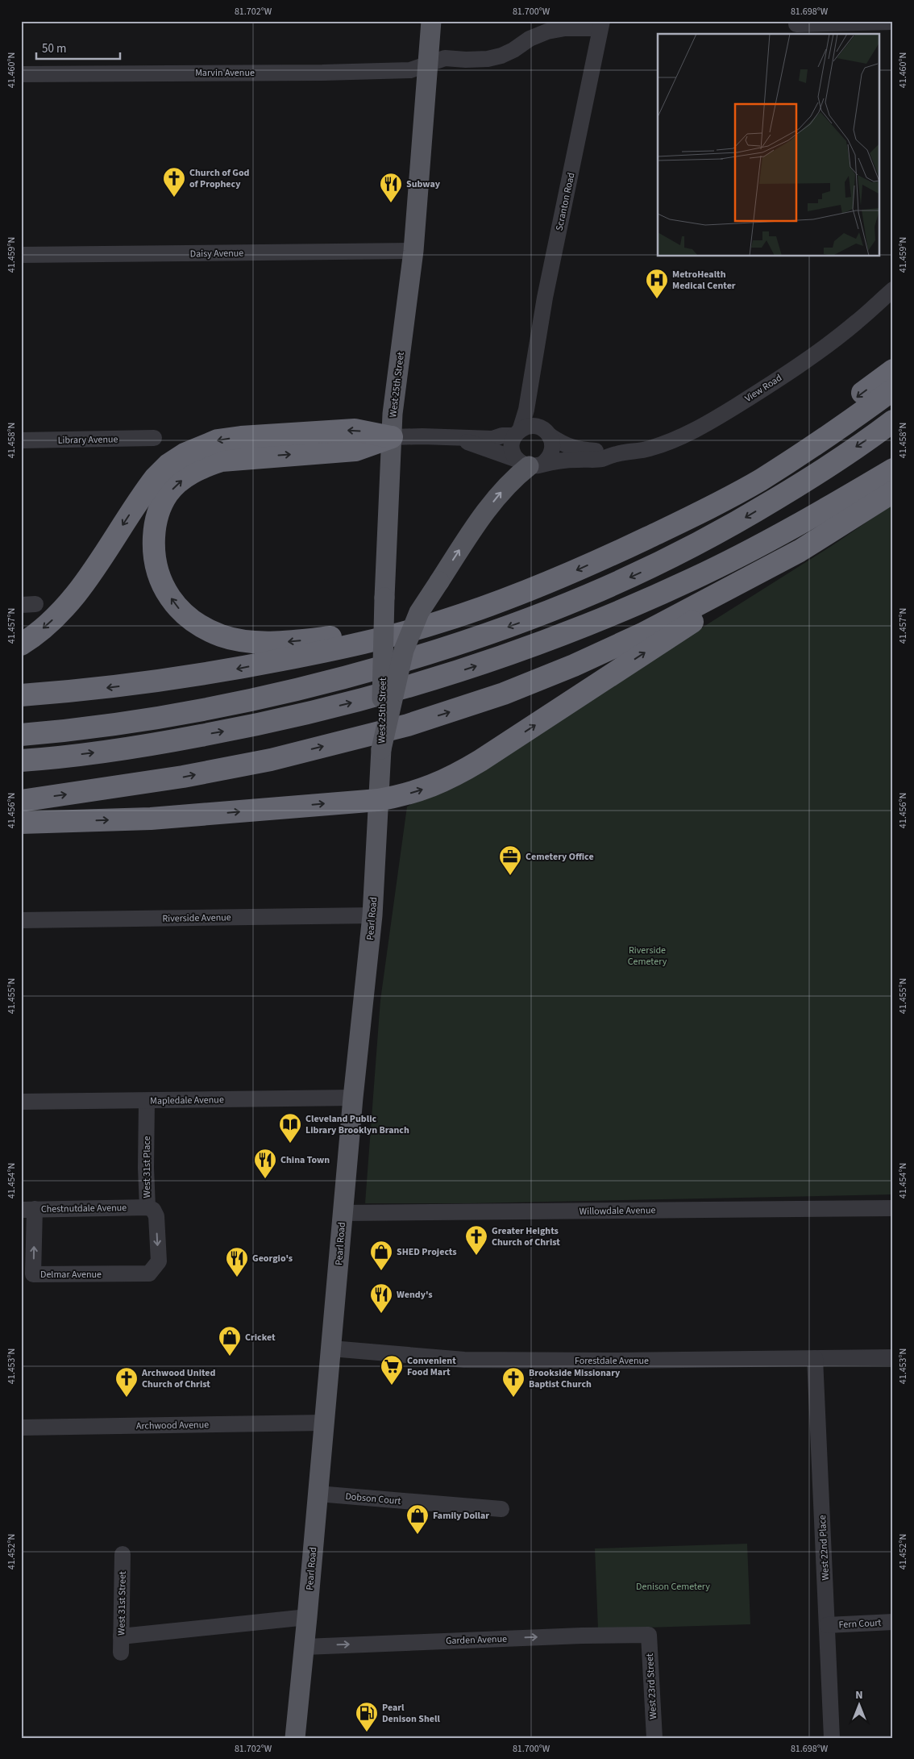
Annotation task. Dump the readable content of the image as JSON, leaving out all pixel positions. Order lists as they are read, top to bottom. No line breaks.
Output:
{"streets":{"main road":["West 25th Street","Pearl Road"],"street":["Marvin Avenue","Scranton Road","Daisy Avenue","View Road","Library Avenue","Riverside Avenue","Mapledale Avenue","West 31st Place","Chestnutdale Avenue","Willowdale Avenue","Delmar Avenue","Forestdale Avenue","Archwood Avenue","Dobson Court","West 22nd Place","West 31st Street","Fern Court","Garden Avenue","West 23rd Street"]},"crossings":[["Marvin Avenue","Scranton Road"],["Marvin Avenue","West 25th Street"],["Scranton Road","View Road"],["Daisy Avenue","West 25th Street"],["West 25th Street","Pearl Road"],["Riverside Avenue","Pearl Road"],["Pearl Road","Mapledale Avenue"],["Pearl Road","Willowdale Avenue"],["Pearl Road","Forestdale Avenue"],["Pearl Road","Archwood Avenue"],["Pearl Road","Dobson Court"],["Pearl Road","Garden Avenue"],["Mapledale Avenue","West 31st Place"],["West 31st Place","Chestnutdale Avenue"],["West 31st Place","Delmar Avenue"],["Chestnutdale Avenue","Delmar Avenue"],["Forestdale Avenue","West 22nd Place"],["West 22nd Place","Fern Court"],["Garden Avenue","West 23rd Street"]],"one_way":["West 31st Place","Garden Avenue"],"parks":["Riverside Cemetery","Denison Cemetery"],"places":{"church":["Church of God of Prophecy","Greater Heights Church of Christ","Archwood United Church of Christ","Brookside Missionary Baptist Church"],"restaurant":["Subway","China Town","Georgio's","Wendy's"],"hospital":["MetroHealth Medical Center"],"office":["Cemetery Office"],"library":["Cleveland Public Library Brooklyn Branch"],"shop":["SHED Projects","Cricket","Family Dollar"],"supermarket":["Convenient Food Mart"],"fuel station":["Pearl Denison Shell"]},"scale_bar":"50 m","north":"top","coordinates":["81.702°W","81.700°W","81.698°W","41.460°N","41.459°N","41.458°N","41.457°N","41.456°N","41.455°N","41.454°N","41.453°N","41.452°N"]}
